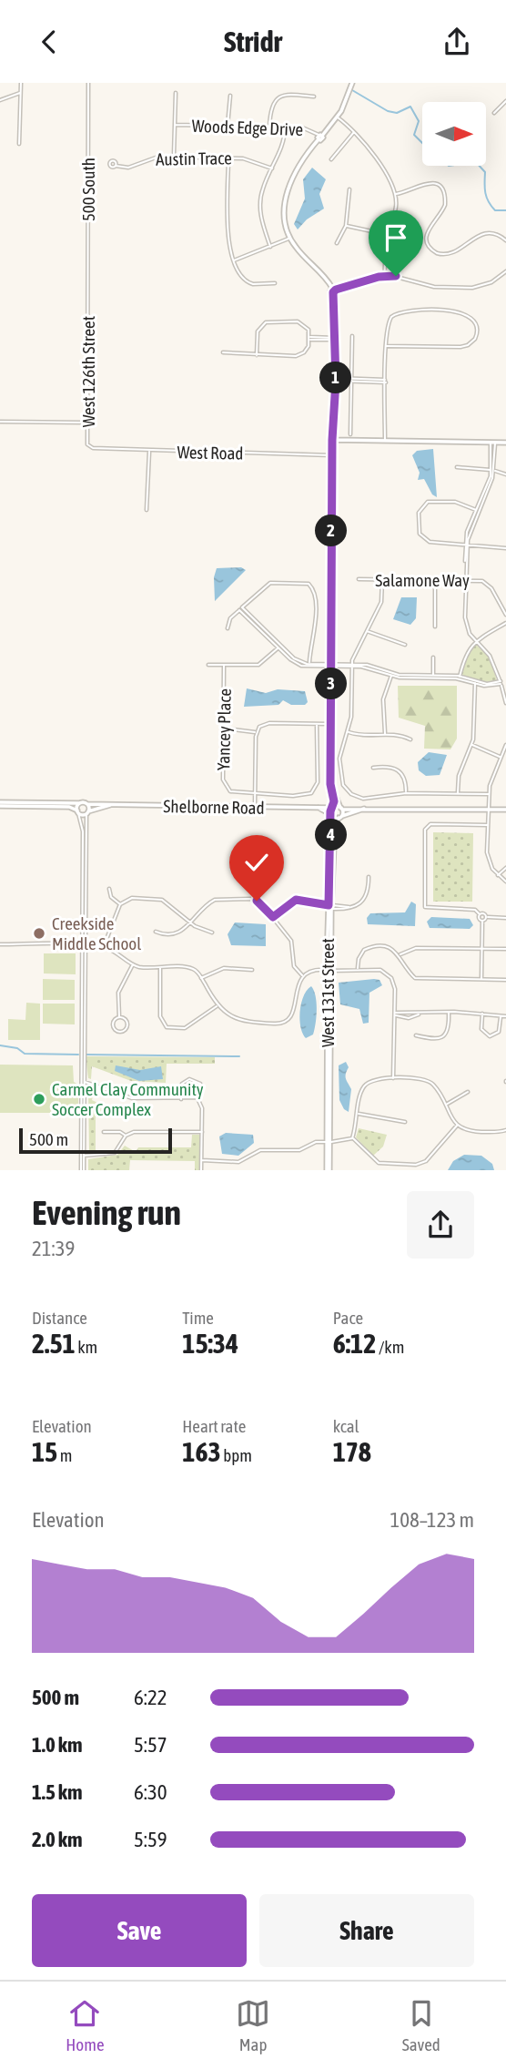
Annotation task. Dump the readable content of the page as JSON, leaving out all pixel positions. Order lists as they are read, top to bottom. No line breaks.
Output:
{"streets":{"street":["Woods Edge Drive","Austin Trace","500 South","West 126th Street","West Road","Salamone Way","Yancey Place","Shelborne Road","West 131st Street"]},"crossings":[["500 South","West 126th Street"],["West 126th Street","West Road"],["Shelborne Road","West 131st Street"]],"places":["Creekside Middle School","Carmel Clay Community Soccer Complex"],"scale_bar":"500 m","north":"right","page":{"header":"Stridr","pins":["1","2","3","4"],"scale":"500 m","heading":["Evening run","21:39"],"stats":[["Distance","2.51 km"],["Time","15:34"],["Pace","6:12 /km"],["Elevation","15 m"],["Heart rate","163 bpm"],["kcal","178"]],"chart":["Elevation","108–123 m"],"list":[{"name":"500 m","note":"6:22"},{"name":"1.0 km","note":"5:57"},{"name":"1.5 km","note":"6:30"},{"name":"2.0 km","note":"5:59"}],"buttons":["Save","Share"],"tabs":["Home","Map","Saved"]}}
